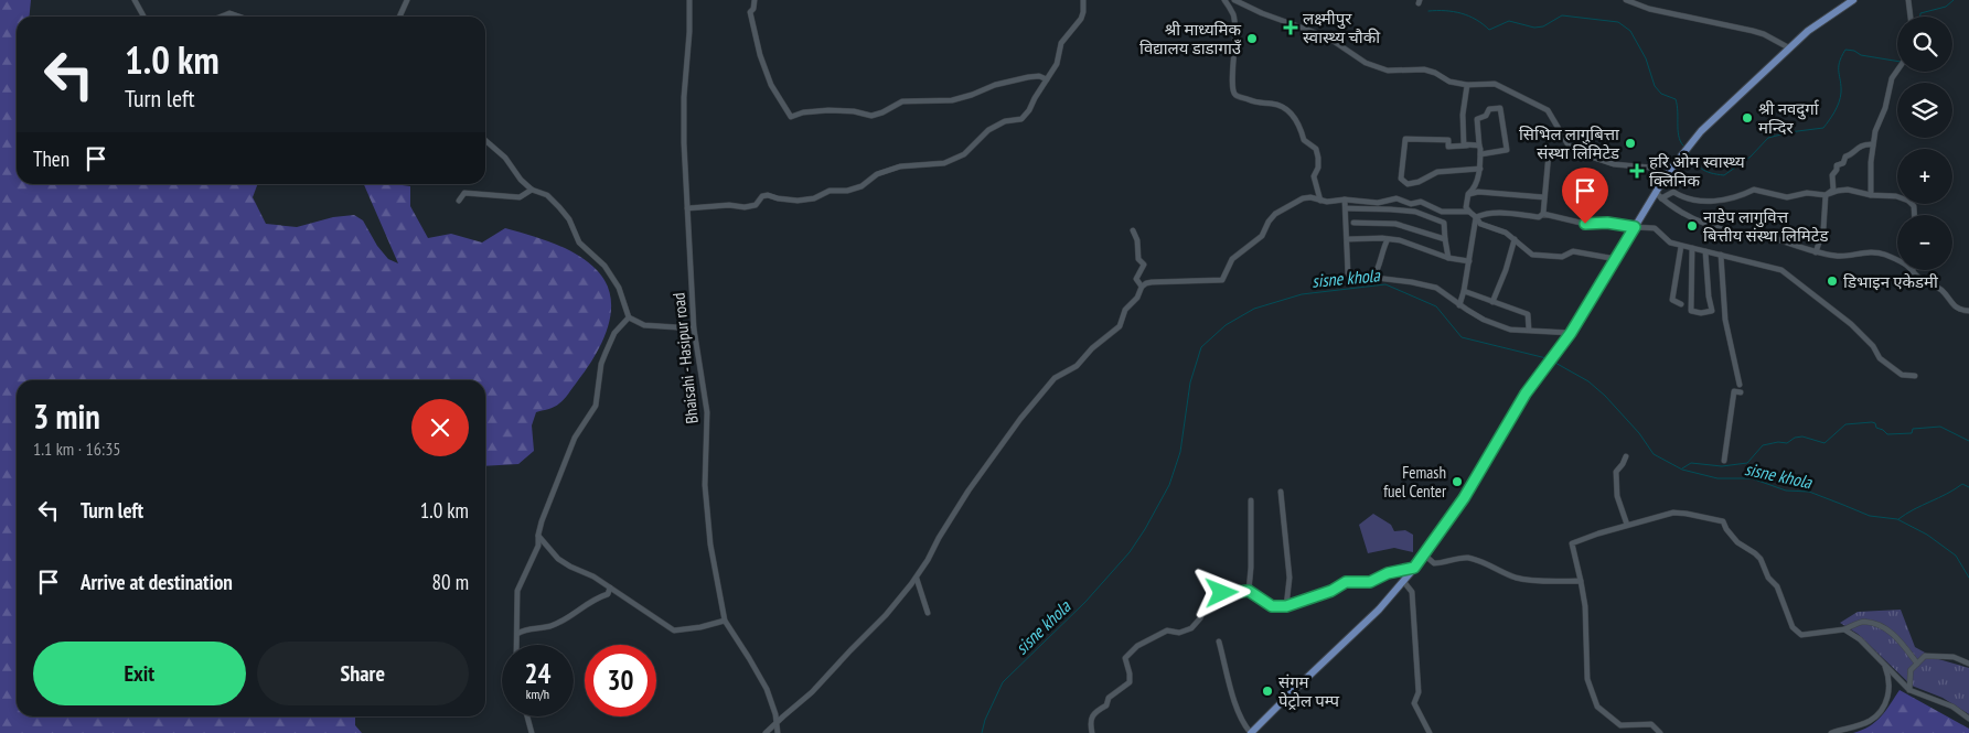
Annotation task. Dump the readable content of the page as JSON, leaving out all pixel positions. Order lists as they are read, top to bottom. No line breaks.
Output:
{"streets":{"street":["Bhaisahi - Hasipur road"]},"water":["sisne khola"],"places":{"health":["लक्ष्मीपुर स्वास्थ्य चौकी","हरि ओम स्वास्थ्य क्लिनिक"],"other":["श्री माध्यमिक विद्यालय डाडागाउँ","श्री नवदुर्गा मन्दिर","सिभिल लागुबित्ता संस्था लिमिटेड","नाडेप लागुवित्त बित्तीय संस्था लिमिटेड","डिभाइन एकेडमी","Femash fuel Center","संगम पेट्रोल पम्प"]},"page":{"map_buttons":["+","−"],"turn":["1.0 km","Turn left"],"then":"Then","heading":["3 min","1.1 km · 16:35"],"list":[{"name":"Turn left","value":"1.0 km"},{"name":"Arrive at destination","value":"80 m"}],"buttons":["Exit","Share"],"speed":"24 km/h","limit":"30"}}
